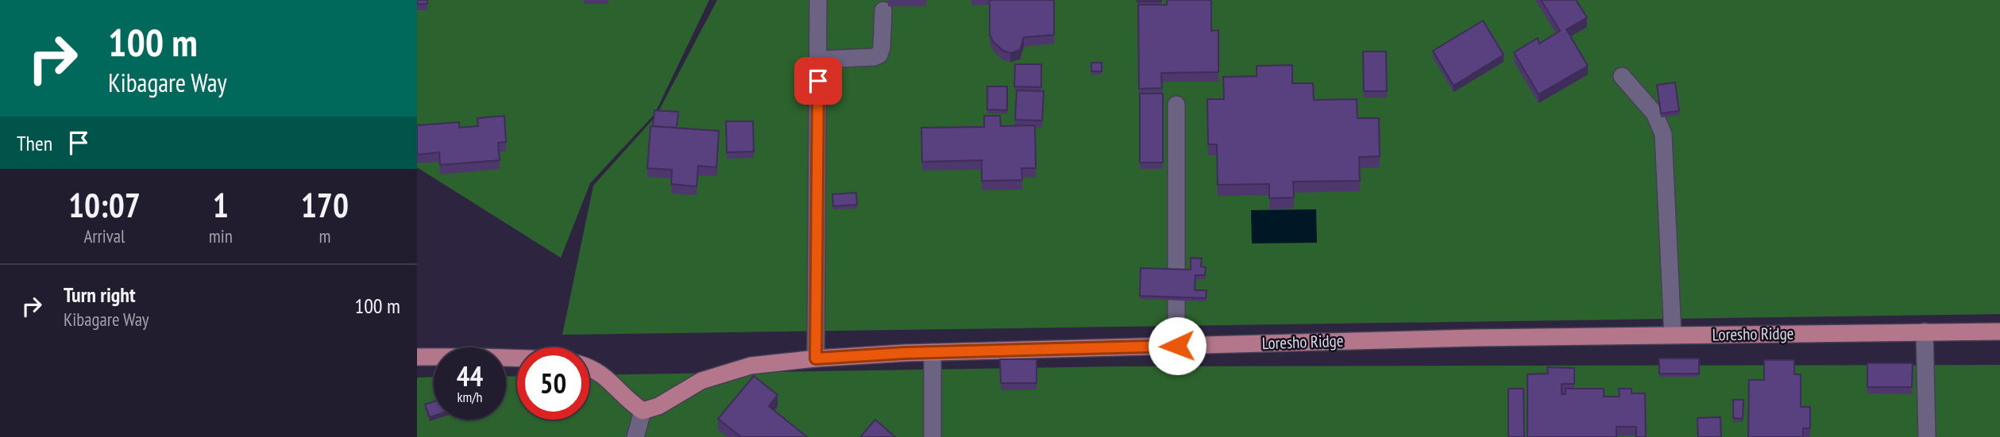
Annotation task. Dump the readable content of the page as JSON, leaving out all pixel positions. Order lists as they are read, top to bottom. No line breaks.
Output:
{"streets":{"main road":["Loresho Ridge"]},"page":{"turn":["100 m","Kibagare Way"],"then":"Then","eta":["10:07","Arrival","1","min","170","m"],"list":[{"name":"Turn right","note":"Kibagare Way","value":"100 m"}],"speed":"44 km/h","limit":"50"}}
